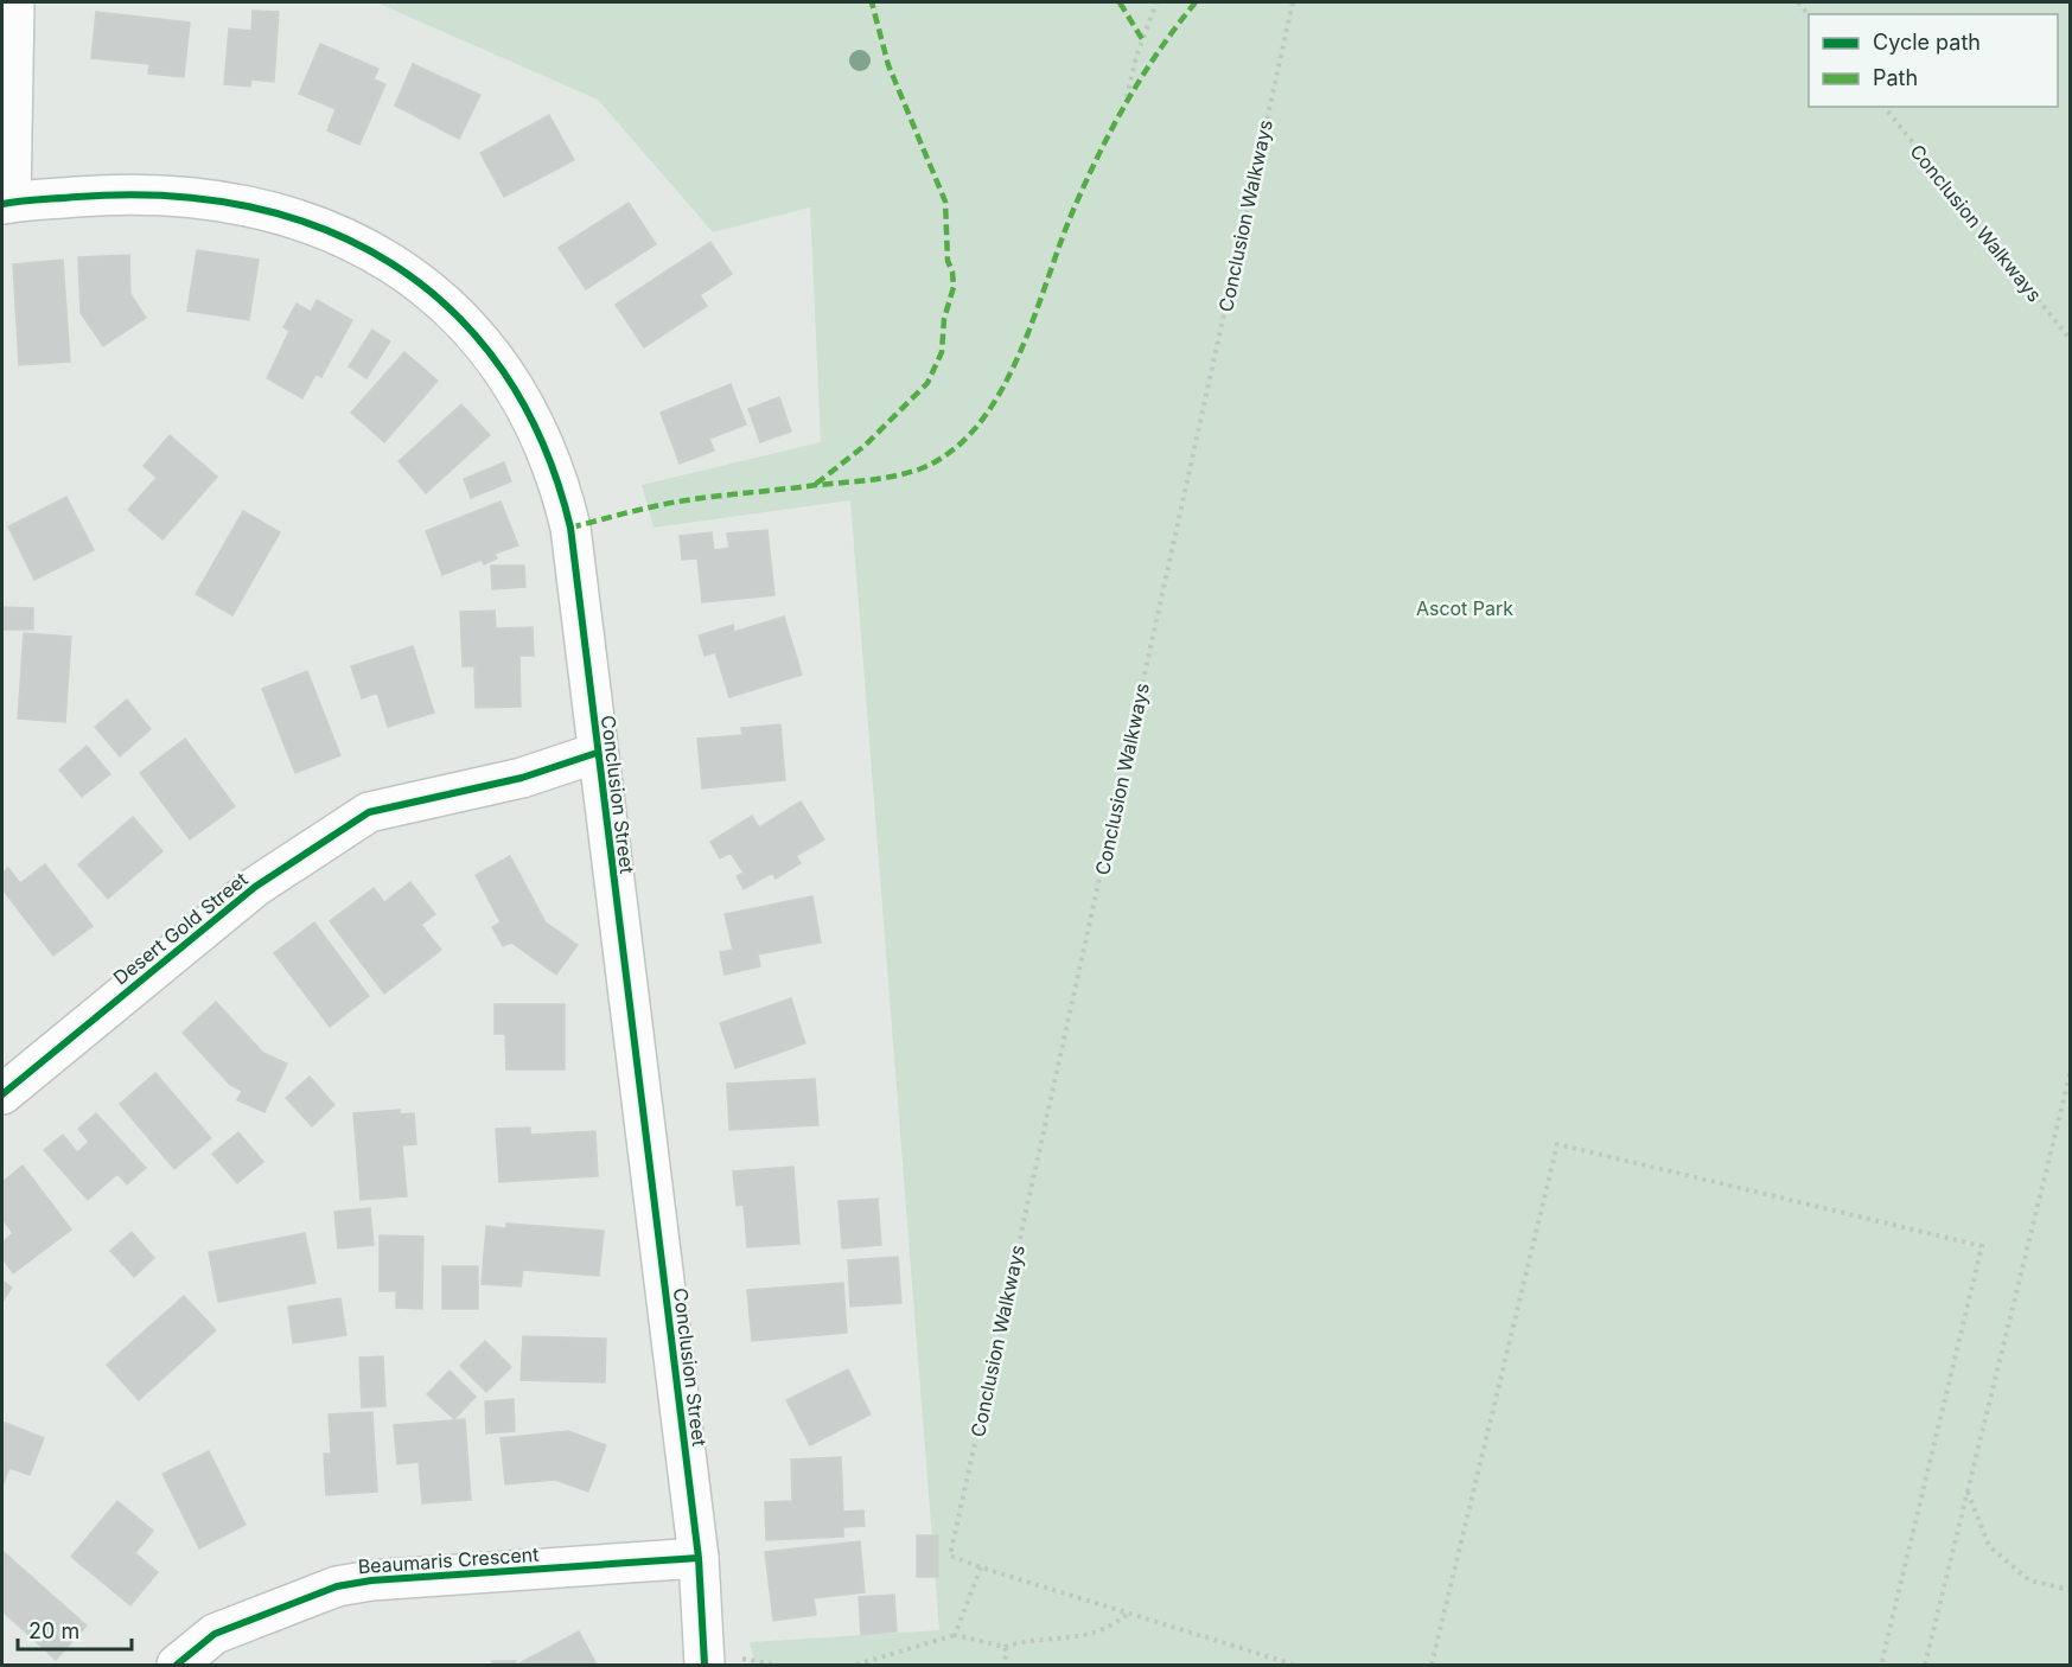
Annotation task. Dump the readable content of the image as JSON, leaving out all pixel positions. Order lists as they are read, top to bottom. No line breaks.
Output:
{"streets":{"street":["Conclusion Street","Desert Gold Street","Beaumaris Crescent"],"path":["Conclusion Walkways"]},"crossings":[["Conclusion Street","Desert Gold Street"],["Conclusion Street","Beaumaris Crescent"]],"parks":["Ascot Park"],"legend":["Cycle path","Path"],"scale_bar":"20 m"}
